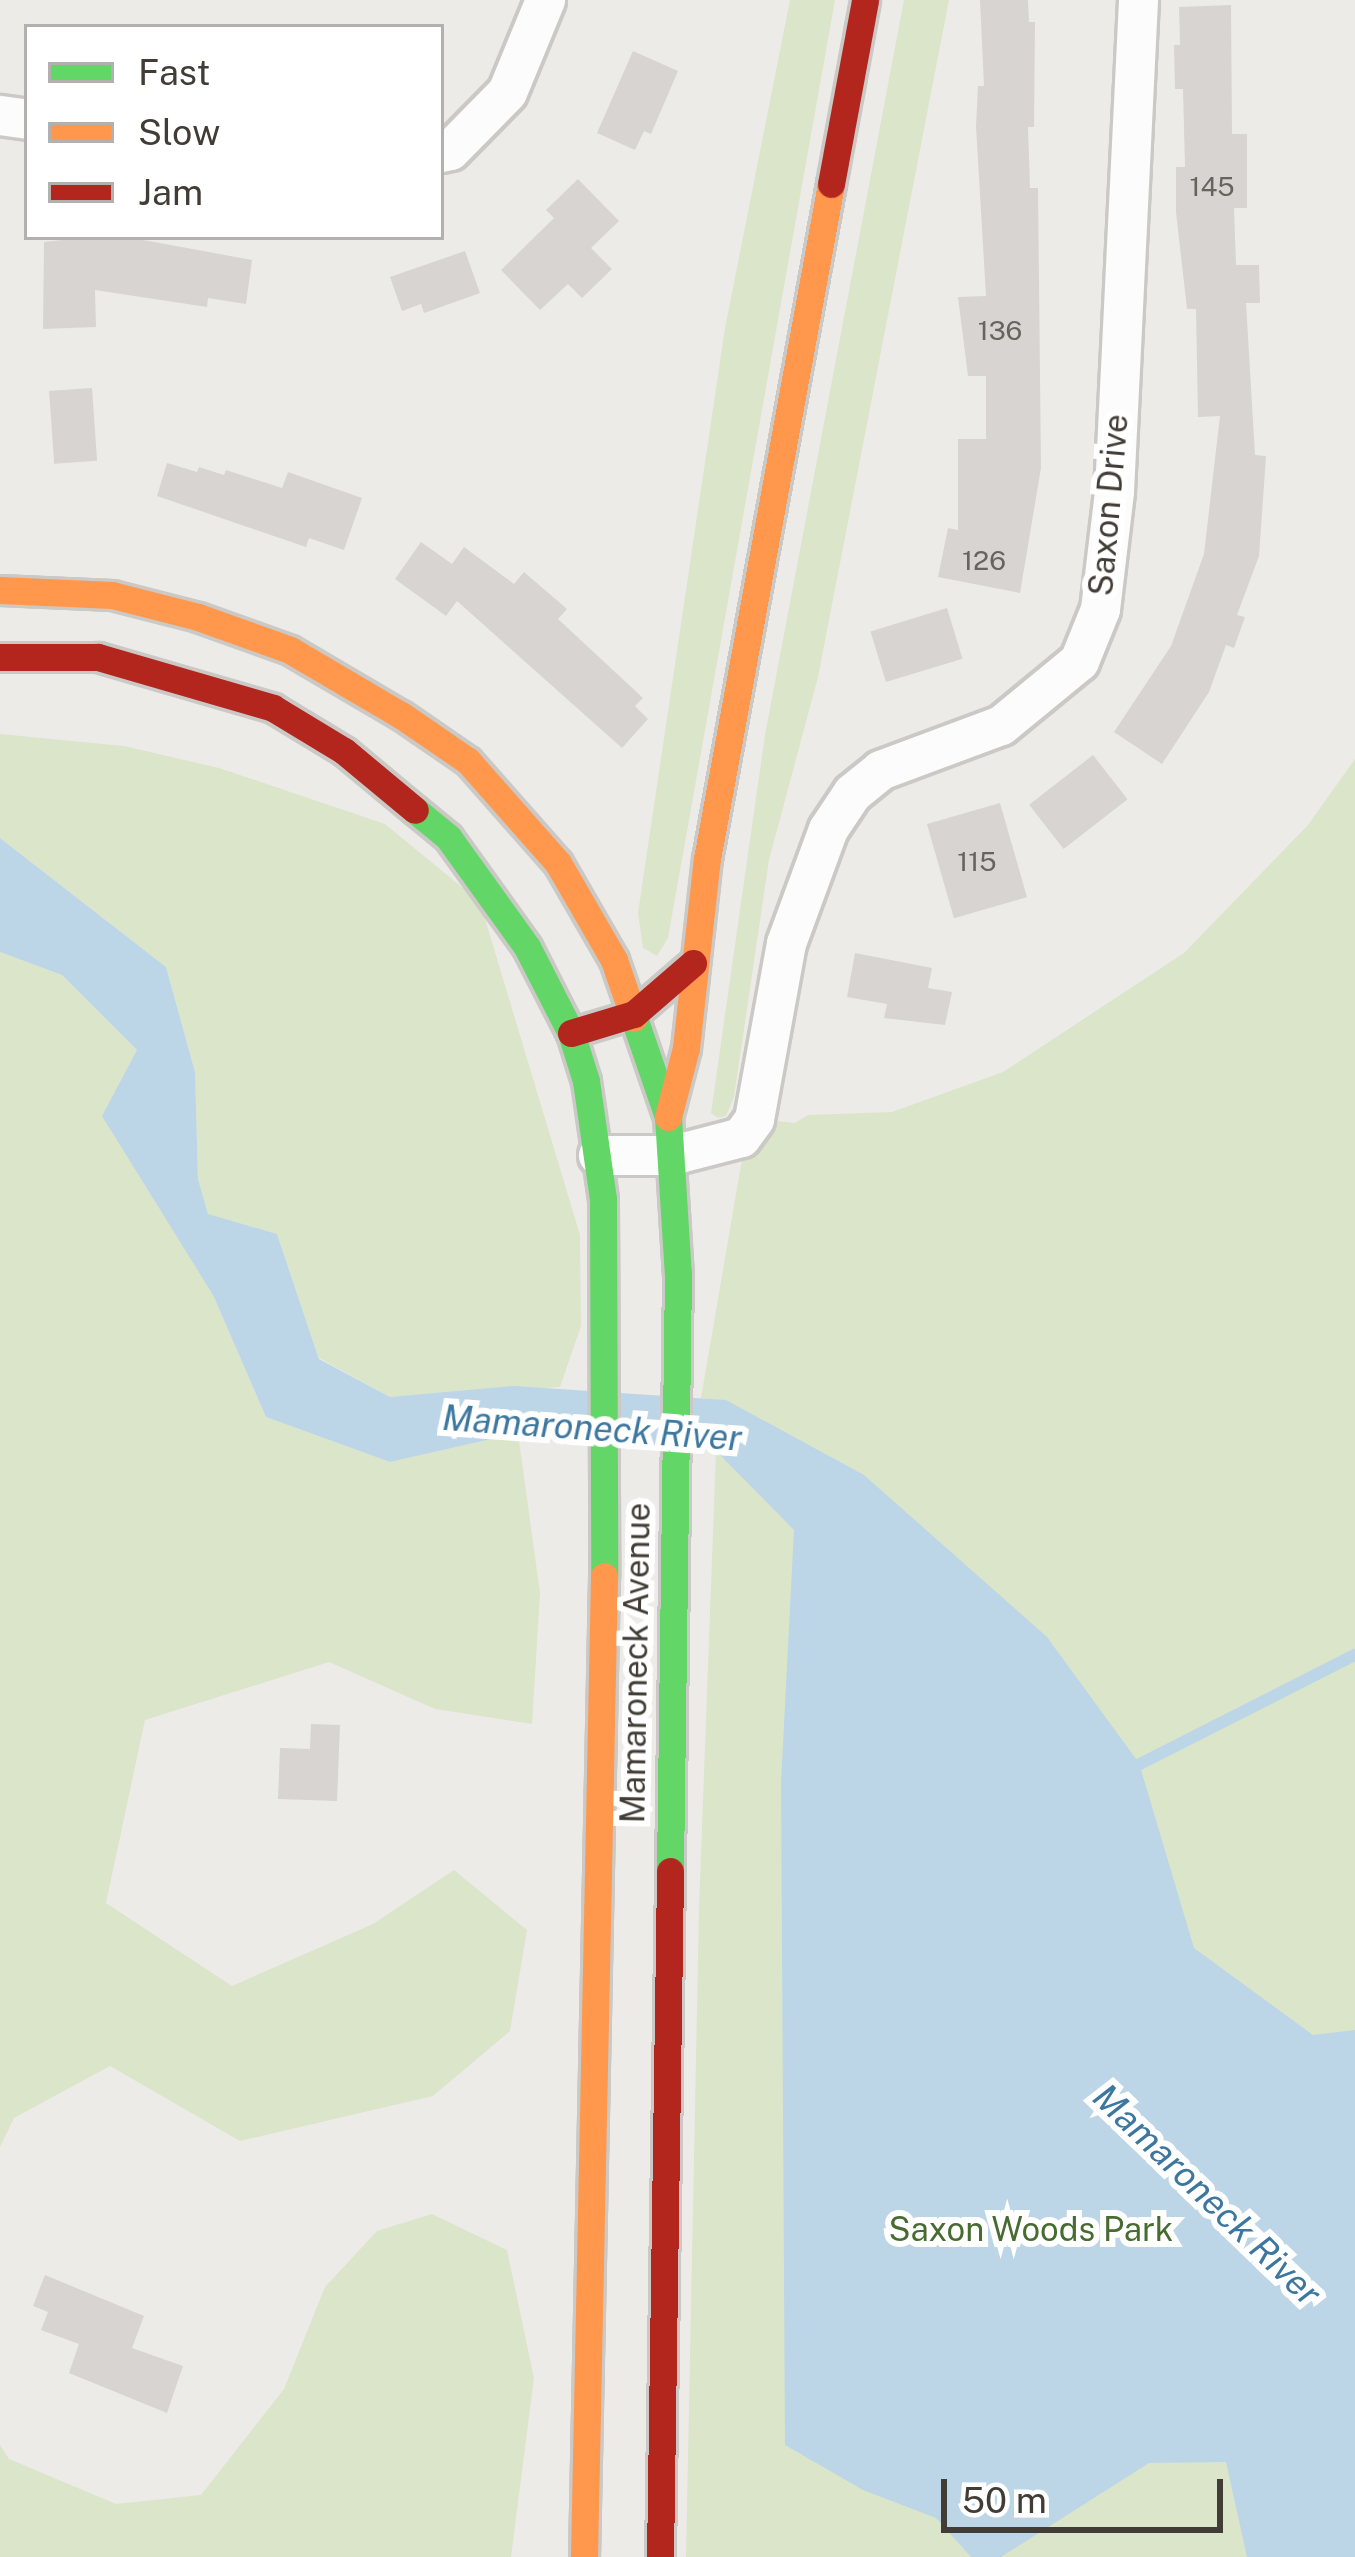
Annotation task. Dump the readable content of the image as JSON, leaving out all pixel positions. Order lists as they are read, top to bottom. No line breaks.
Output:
{"streets":{"main road":["Mamaroneck Avenue"],"street":["Saxon Drive"]},"crossings":[["Saxon Drive","Mamaroneck Avenue"]],"water":["Mamaroneck River"],"parks":["Saxon Woods Park"],"house_numbers":["145","136","126","115"],"legend":["Fast","Slow","Jam"],"scale_bar":"50 m"}
